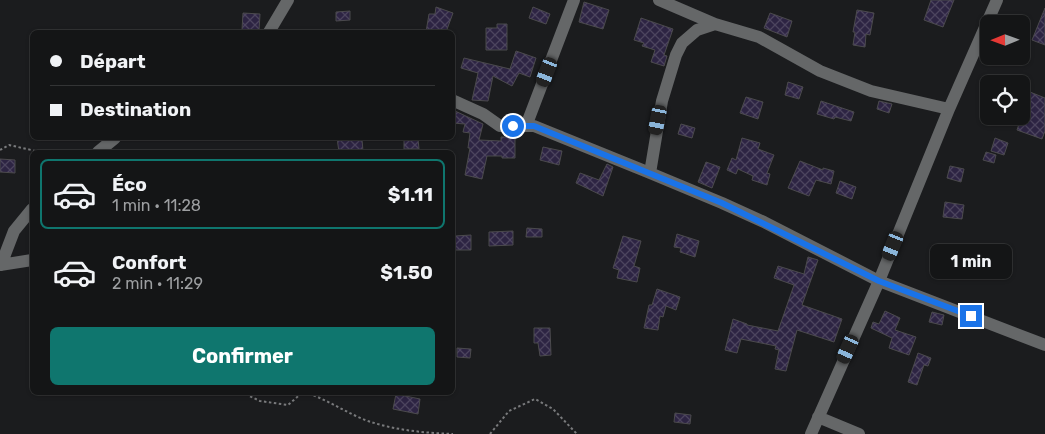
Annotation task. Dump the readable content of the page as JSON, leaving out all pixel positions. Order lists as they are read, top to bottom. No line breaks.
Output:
{"north":"left","page":{"banner":["Départ","Destination"],"list":[{"name":"Éco","note":"1 min · 11:28","value":"$1.11"},{"name":"Confort","note":"2 min · 11:29","value":"$1.50"}],"bubble":"1 min","buttons":"Confirmer"}}
